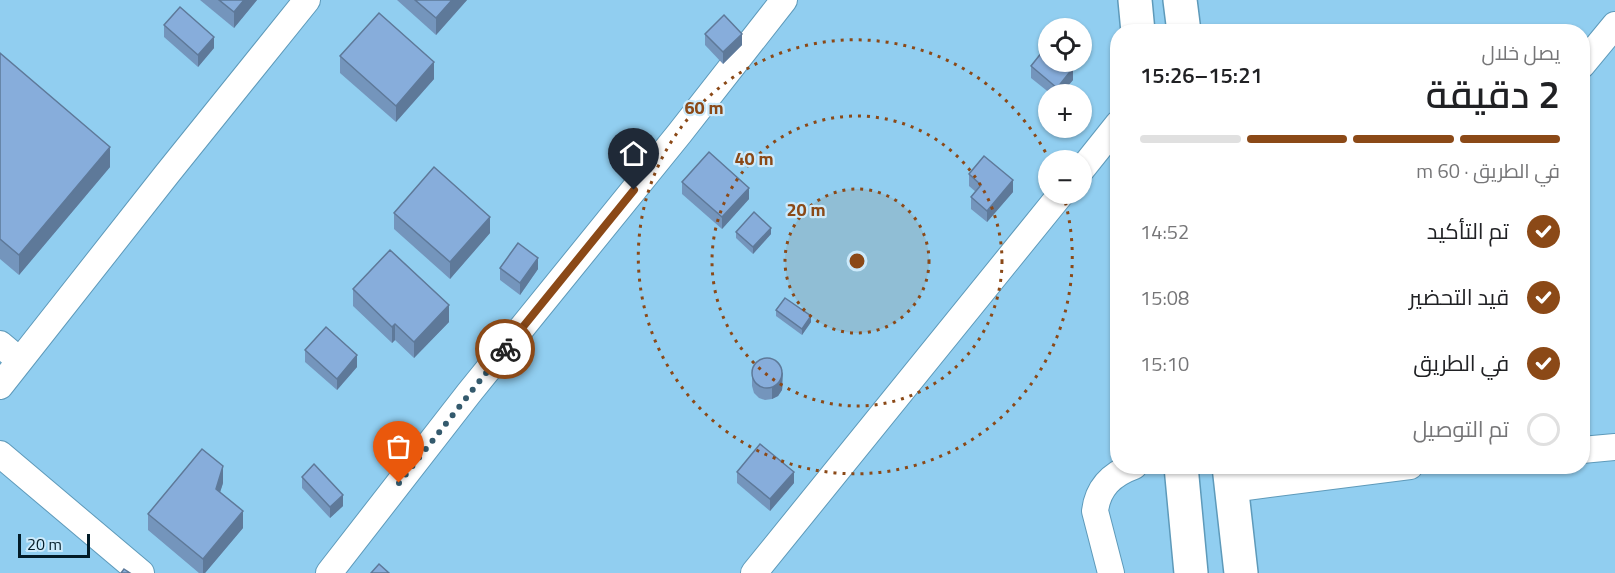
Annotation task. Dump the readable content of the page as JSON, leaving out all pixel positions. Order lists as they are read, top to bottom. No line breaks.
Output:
{"scale_bar":"20 m","page":{"map_buttons":["+","−"],"heading":["2 دقيقة","يصل خلال","15:21–15:26"],"bar":"في الطريق · 60 m","list":[["تم التأكيد","14:52"],["قيد التحضير","15:08"],["في الطريق","15:10"],"تم التوصيل"],"scale":"20 m"},"rings":["60 m","40 m","20 m"]}
